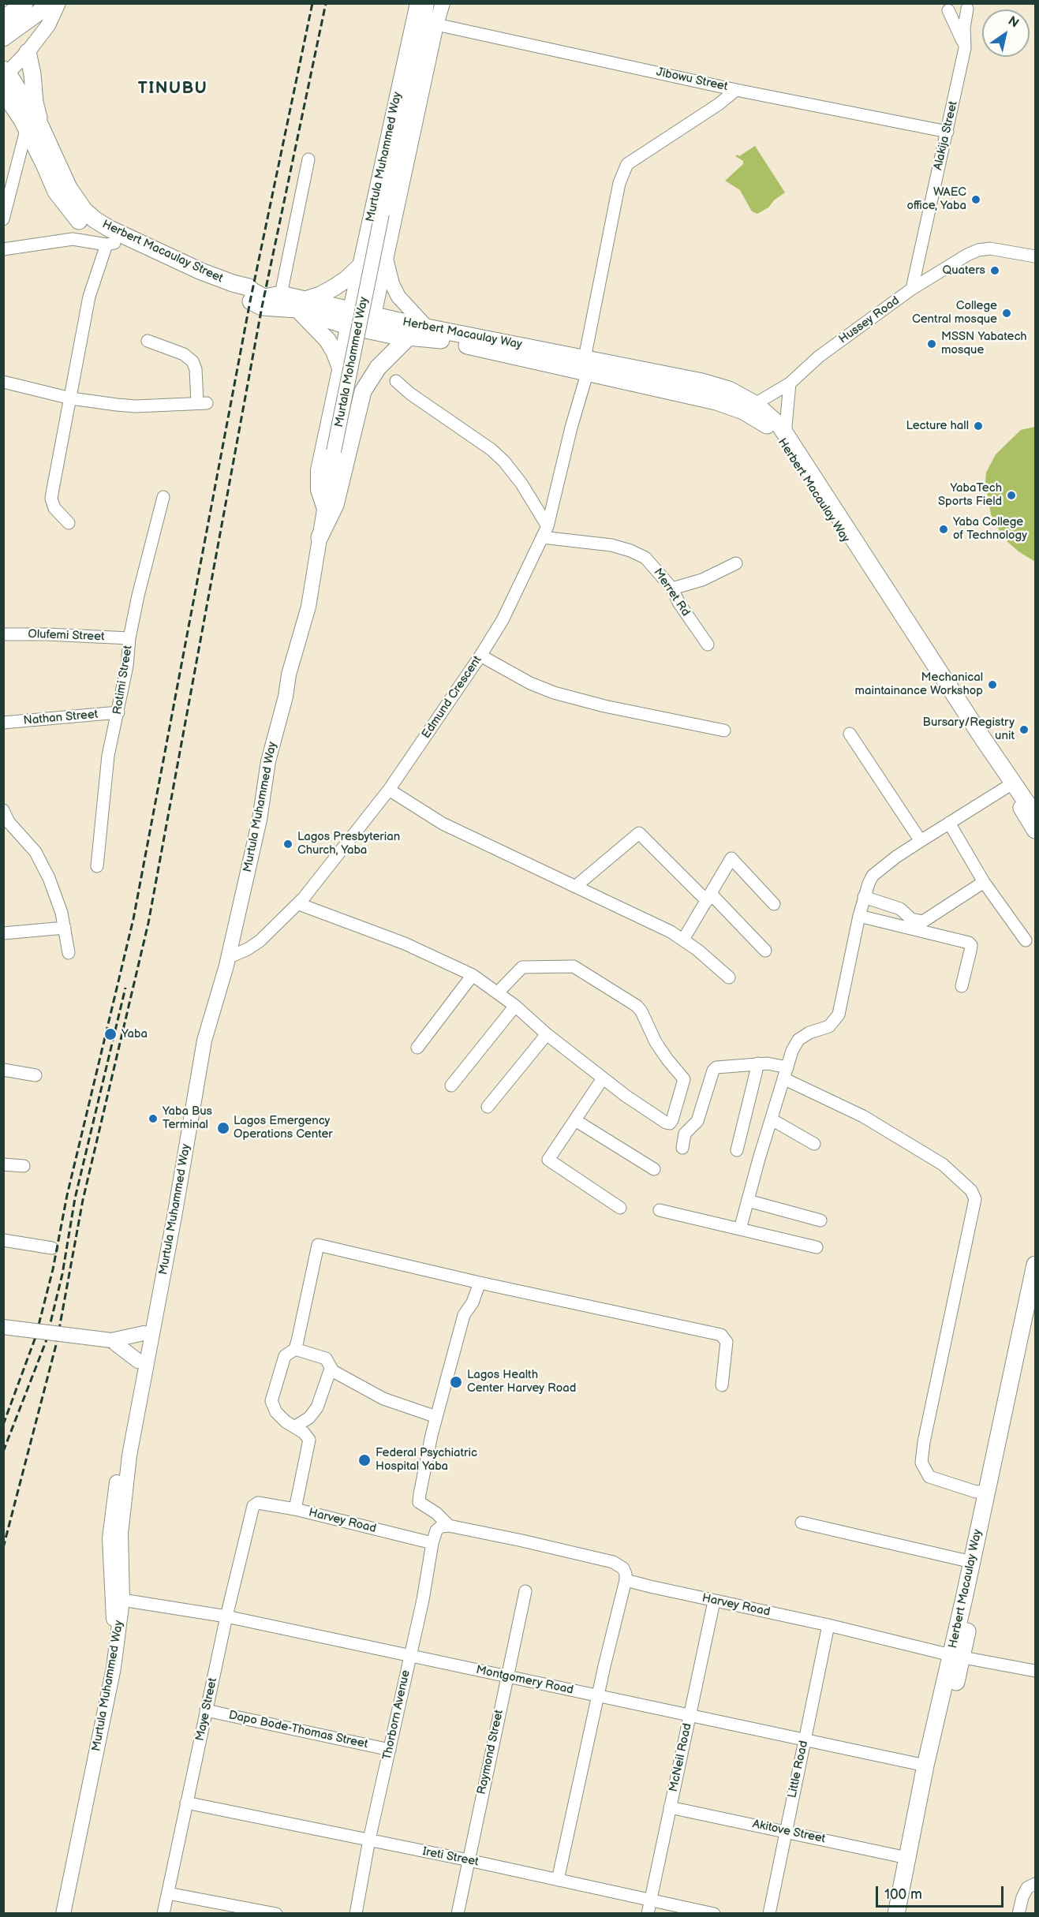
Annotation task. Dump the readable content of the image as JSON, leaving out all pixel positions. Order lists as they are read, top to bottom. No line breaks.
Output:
{"streets":{"highway":["Herbert Macaulay Street","Herbert Macaulay Way"],"main road":["Murtula Muhammed Way","Murtala Mohammed Way"],"street":["Jibowu Street","Alakija Street","Hussey Road","Merret Rd","Olufemi Street","Rotimi Street","Edmund Crescent","Nathan Street","Harvey Road","Montgomery Road","Maye Street","Thorborn Avenue","Dapo Bode-Thomas Street","Raymond Street","McNeil Road","Little Road","Akitove Street","Ireti Street"]},"crossings":[["Jibowu Street","Alakija Street"],["Jibowu Street","Murtula Muhammed Way"],["Jibowu Street","Edmund Crescent"],["Alakija Street","Hussey Road"],["Murtula Muhammed Way","Herbert Macaulay Street"],["Murtula Muhammed Way","Herbert Macaulay Way"],["Murtula Muhammed Way","Murtala Mohammed Way"],["Murtula Muhammed Way","Edmund Crescent"],["Murtula Muhammed Way","Montgomery Road"],["Herbert Macaulay Street","Herbert Macaulay Way"],["Hussey Road","Herbert Macaulay Way"],["Herbert Macaulay Way","Edmund Crescent"],["Herbert Macaulay Way","Harvey Road"],["Herbert Macaulay Way","Montgomery Road"],["Herbert Macaulay Way","Akitove Street"],["Merret Rd","Edmund Crescent"],["Olufemi Street","Rotimi Street"],["Rotimi Street","Nathan Street"],["Harvey Road","Maye Street"],["Harvey Road","Thorborn Avenue"],["Harvey Road","McNeil Road"],["Harvey Road","Little Road"],["Montgomery Road","Maye Street"],["Montgomery Road","Thorborn Avenue"],["Montgomery Road","Raymond Street"],["Montgomery Road","McNeil Road"],["Montgomery Road","Little Road"],["Maye Street","Dapo Bode-Thomas Street"],["Maye Street","Ireti Street"],["Thorborn Avenue","Dapo Bode-Thomas Street"],["Thorborn Avenue","Ireti Street"],["Raymond Street","Ireti Street"],["McNeil Road","Akitove Street"],["McNeil Road","Ireti Street"],["Little Road","Akitove Street"]],"districts":["TINUBU"],"places":["WAEC office, Yaba","Quaters","College Central mosque","MSSN Yabatech mosque","Lecture hall","YabaTech Sports Field","Yaba College of Technology","Mechanical maintainance Workshop","Bursary/Registry unit","Lagos Presbyterian Church, Yaba","Yaba","Yaba Bus Terminal","Lagos Emergency Operations Center","Lagos Health Center Harvey Road","Federal Psychiatric Hospital Yaba"],"scale_bar":"100 m","north":"top right"}
